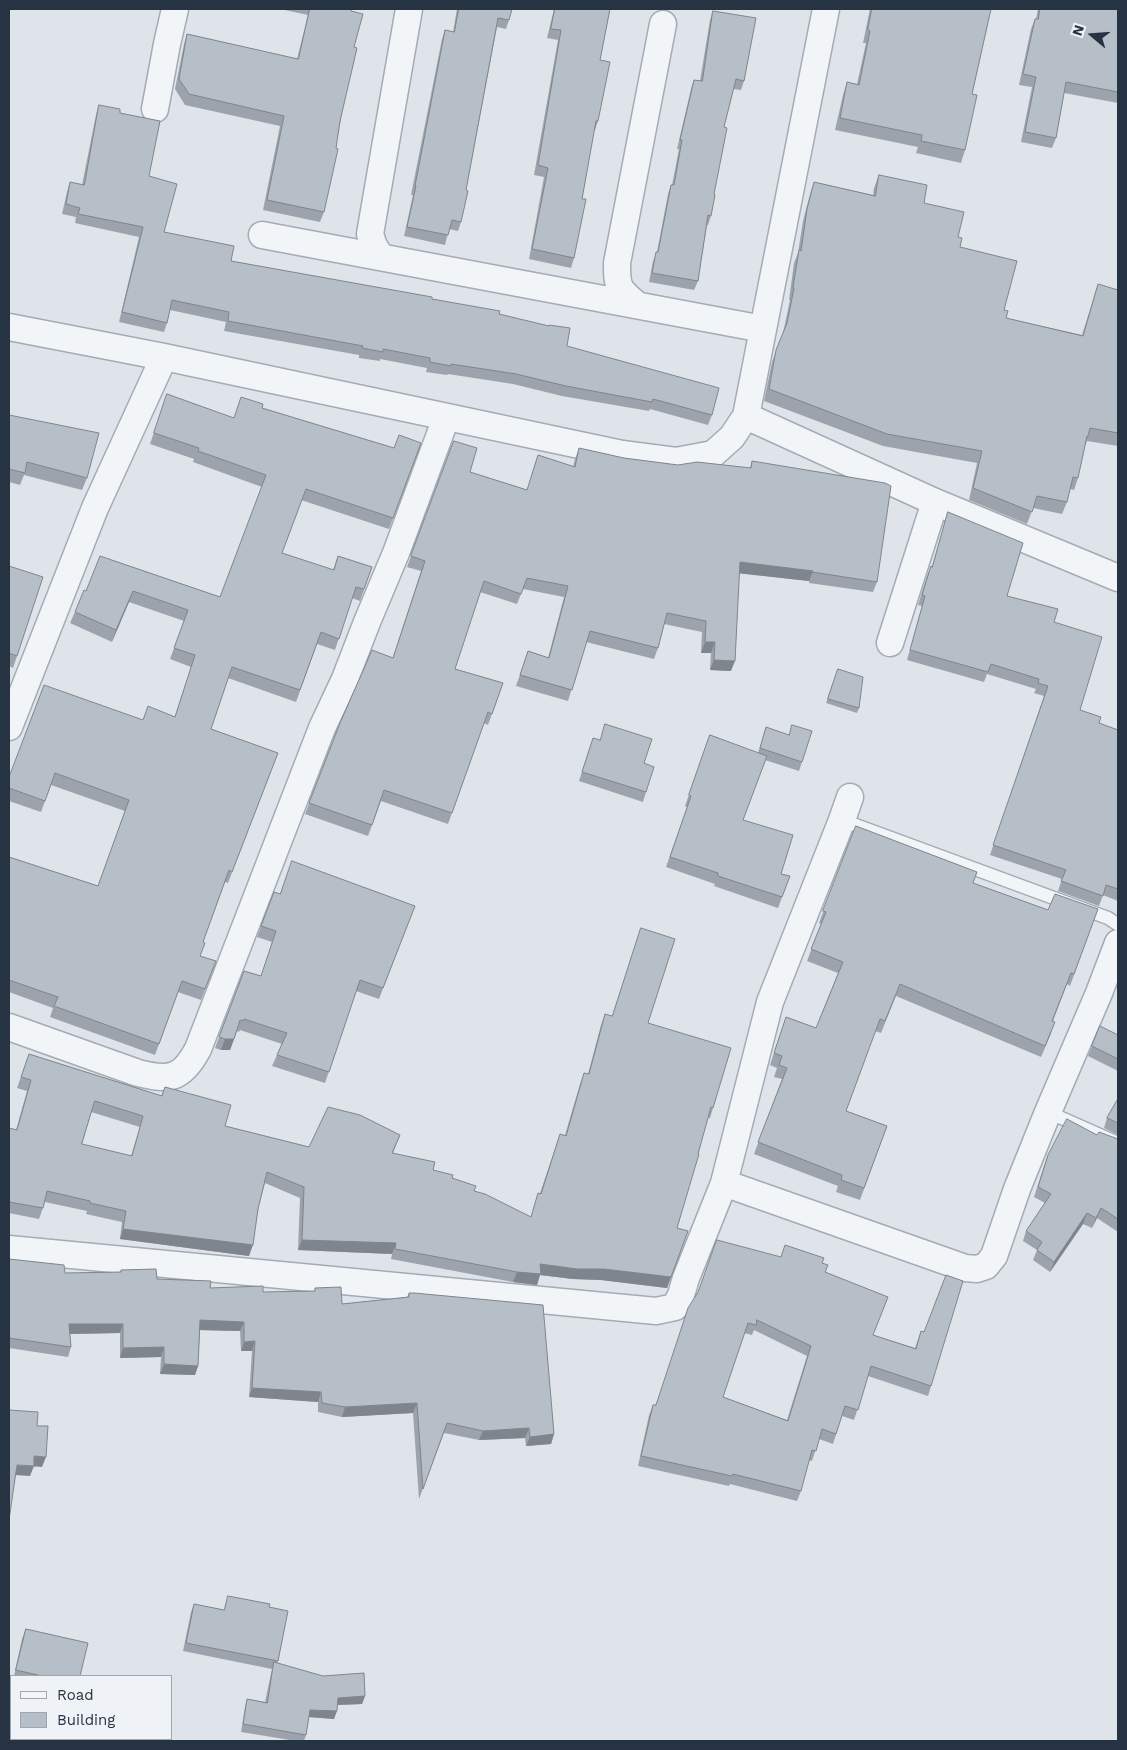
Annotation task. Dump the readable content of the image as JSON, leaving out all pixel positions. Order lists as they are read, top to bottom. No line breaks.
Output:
{"legend":["Road","Building"],"north":"left"}
